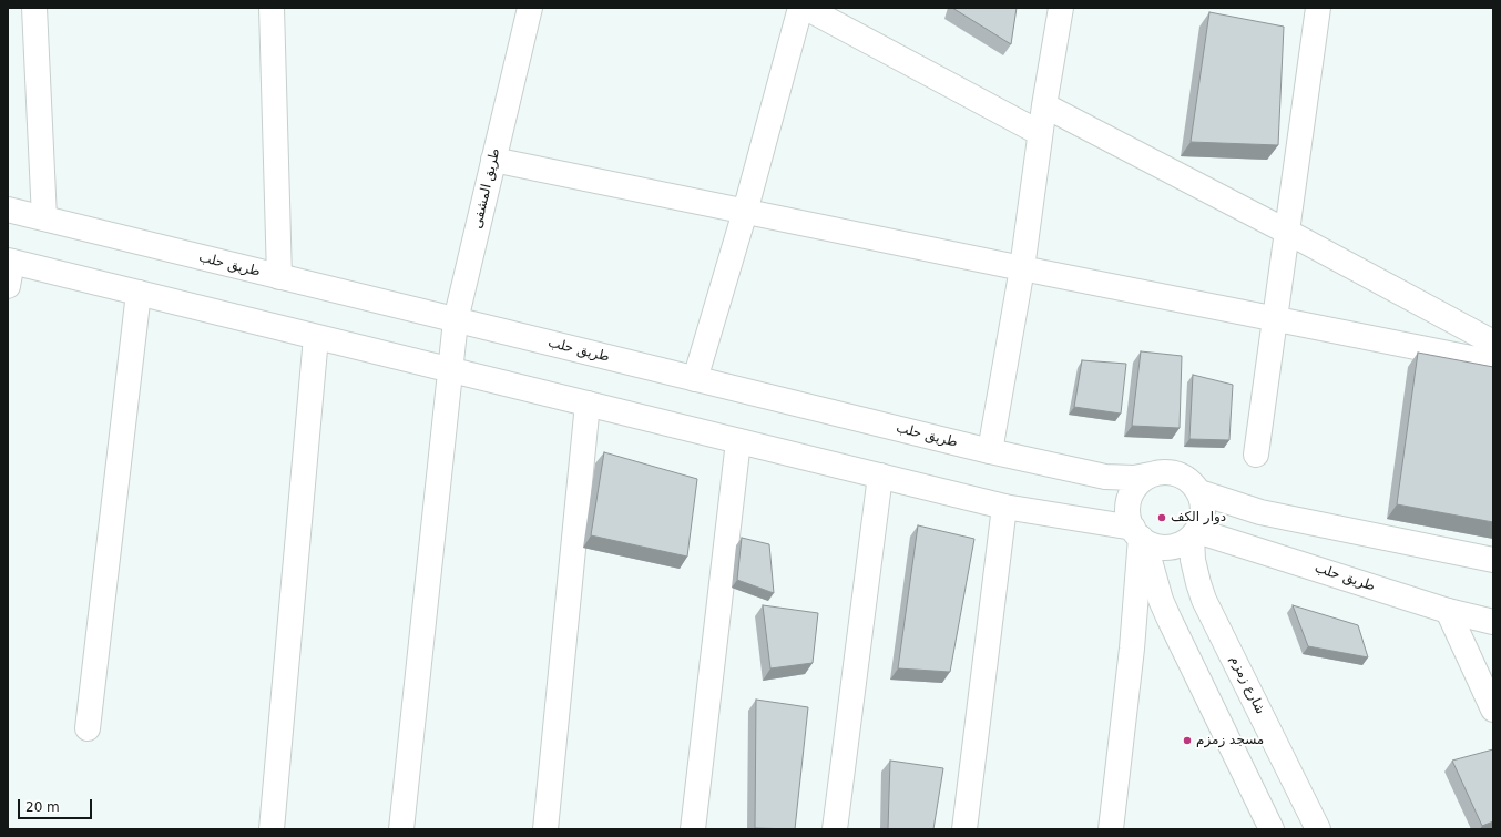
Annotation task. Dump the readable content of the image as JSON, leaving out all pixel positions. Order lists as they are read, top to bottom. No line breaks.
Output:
{"streets":{"street":["طريق المشفى","طريق حلب","شارع زمزم"]},"crossings":[["طريق المشفى","طريق حلب"],["طريق حلب","شارع زمزم"]],"places":["دوار الكف","مسجد زمزم"],"scale_bar":"20 m"}
